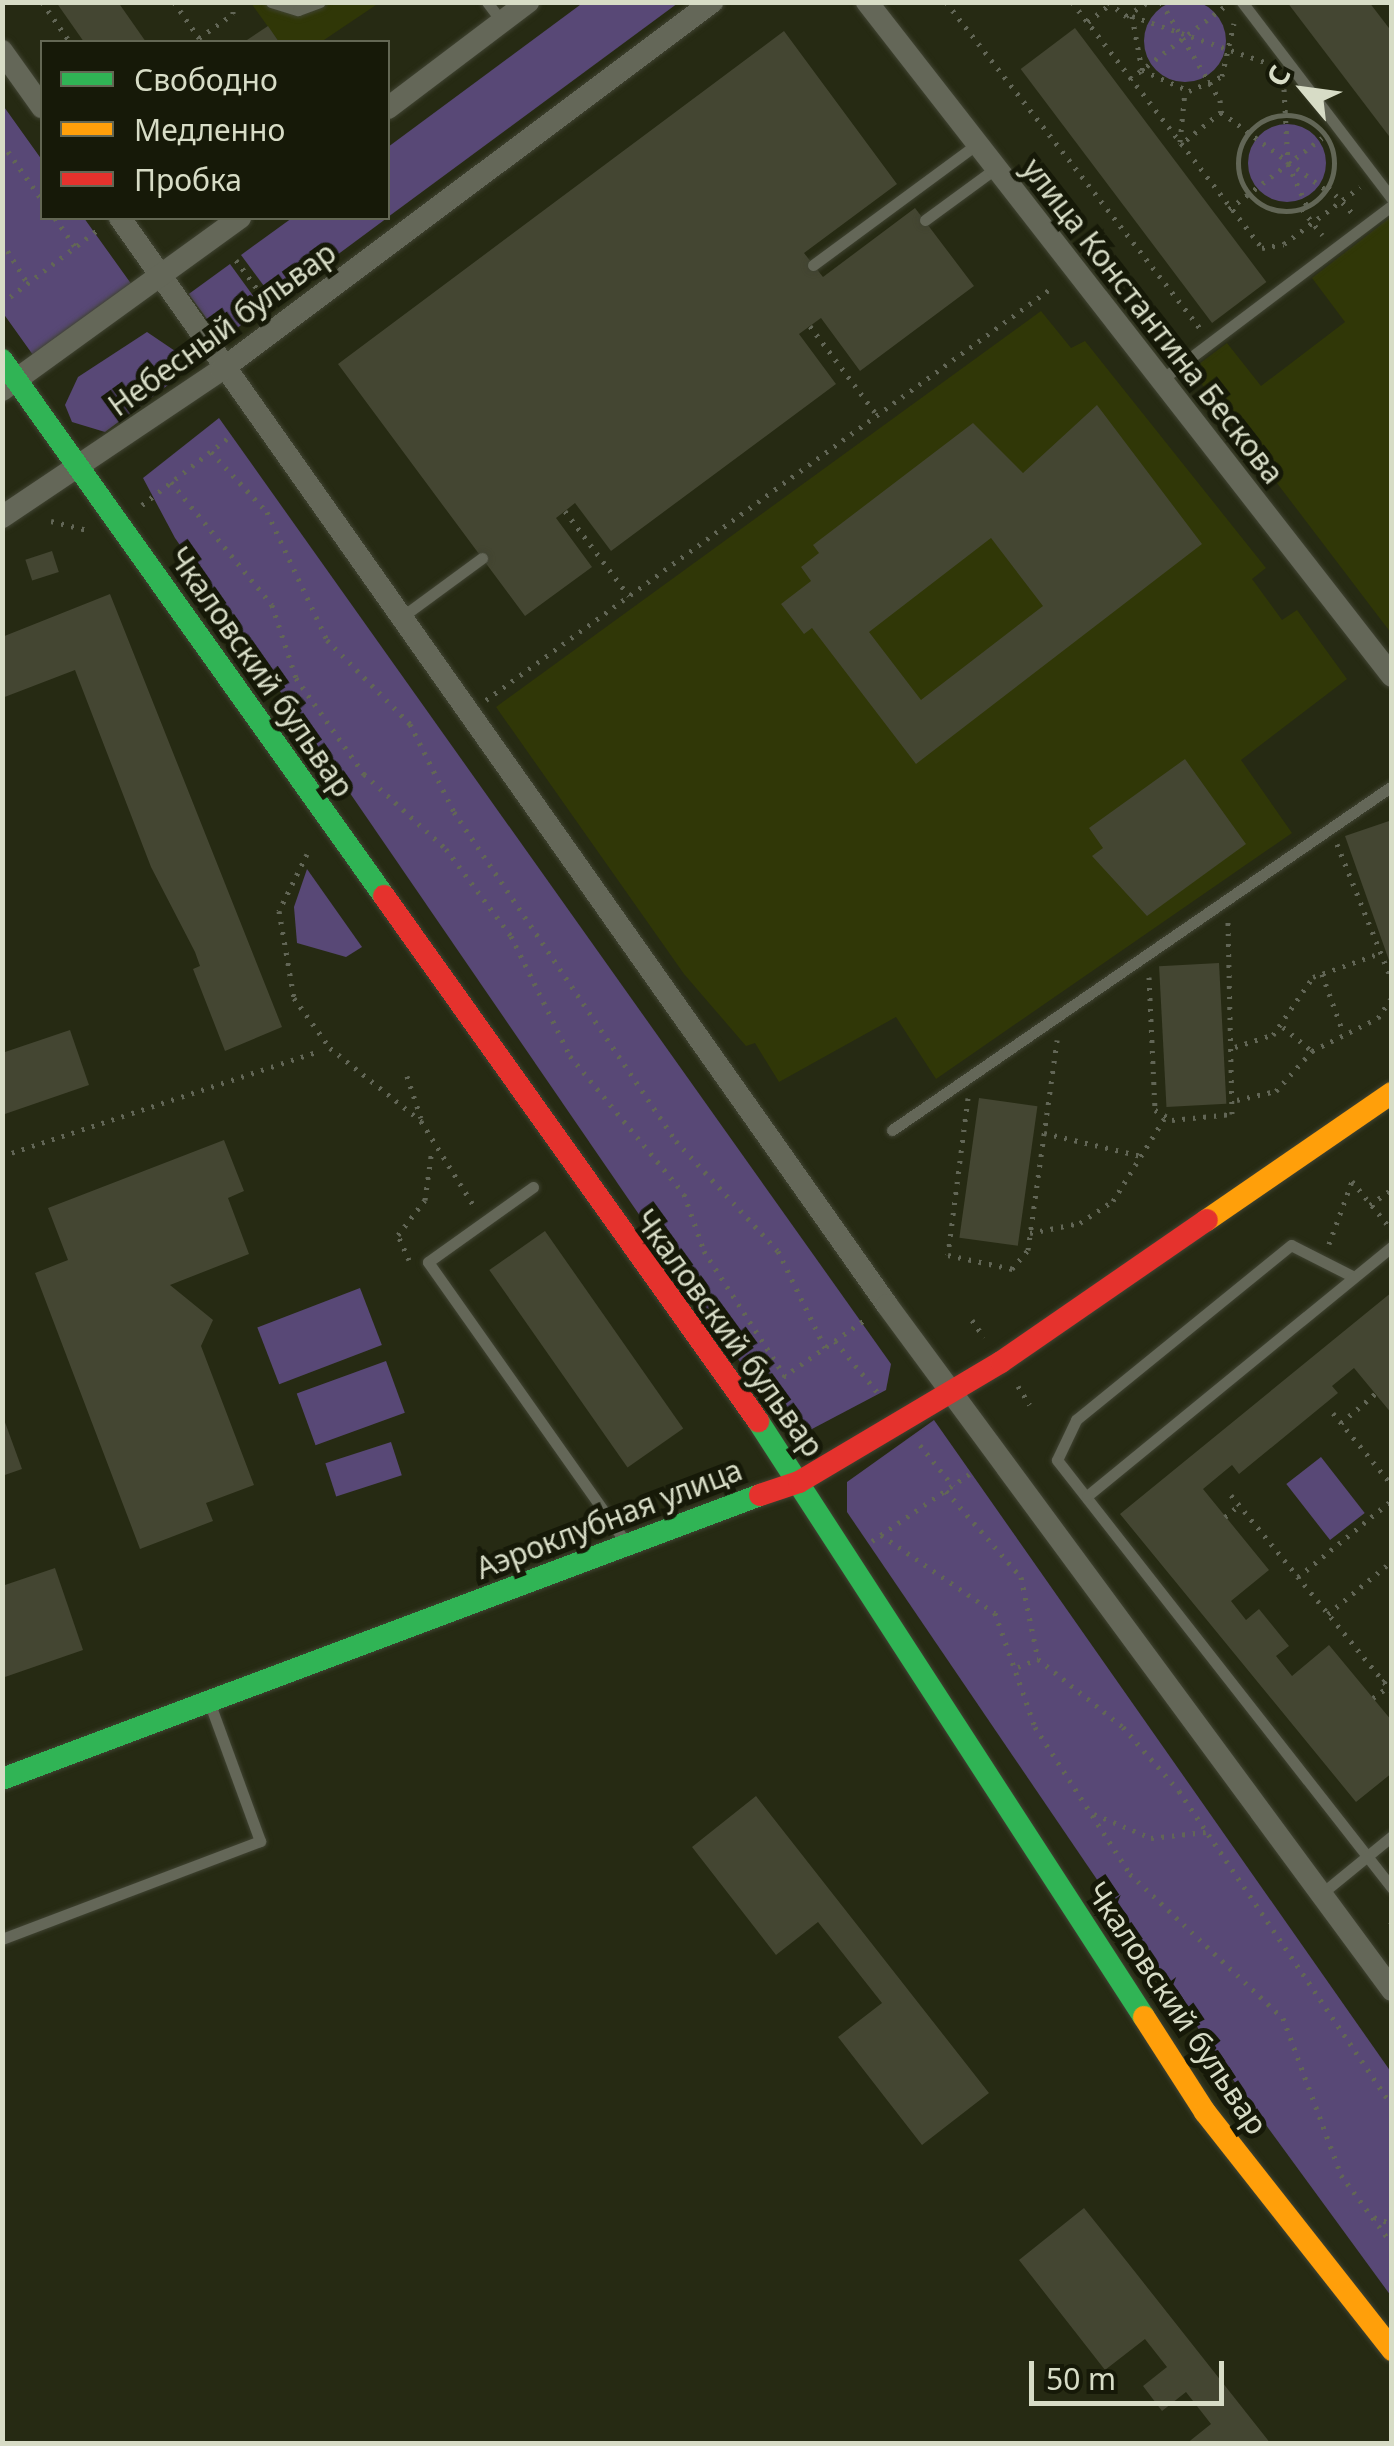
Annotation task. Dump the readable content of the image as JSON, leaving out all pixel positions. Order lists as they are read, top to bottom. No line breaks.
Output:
{"streets":{"street":["улица Константина Бескова","Небесный бульвар","Чкаловский бульвар","Аэроклубная улица"]},"crossings":[["Небесный бульвар","Чкаловский бульвар"],["Чкаловский бульвар","Аэроклубная улица"]],"legend":["Свободно","Медленно","Пробка"],"scale_bar":"50 m","north":"top left"}
